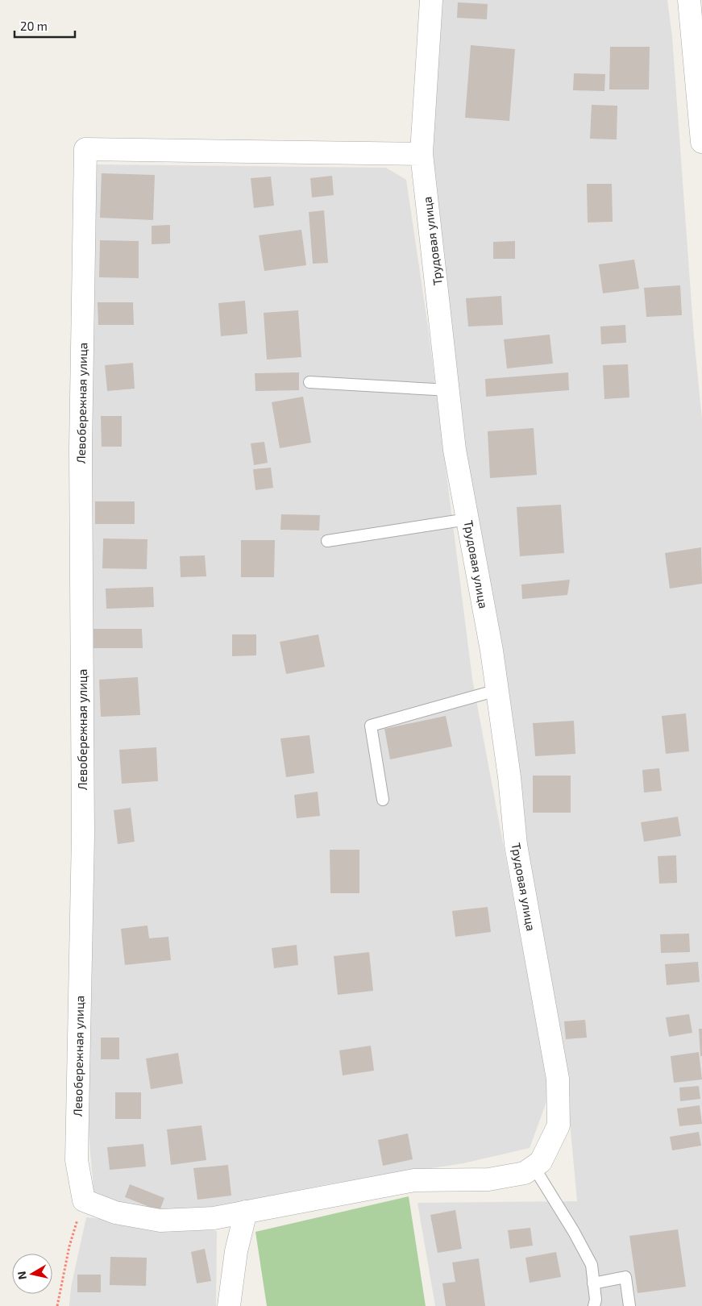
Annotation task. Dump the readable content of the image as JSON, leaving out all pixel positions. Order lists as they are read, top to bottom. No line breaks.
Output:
{"streets":{"street":["Трудовая улица","Левобережная улица"]},"crossings":[["Трудовая улица","Левобережная улица"]],"scale_bar":"20 m","north":"left"}
